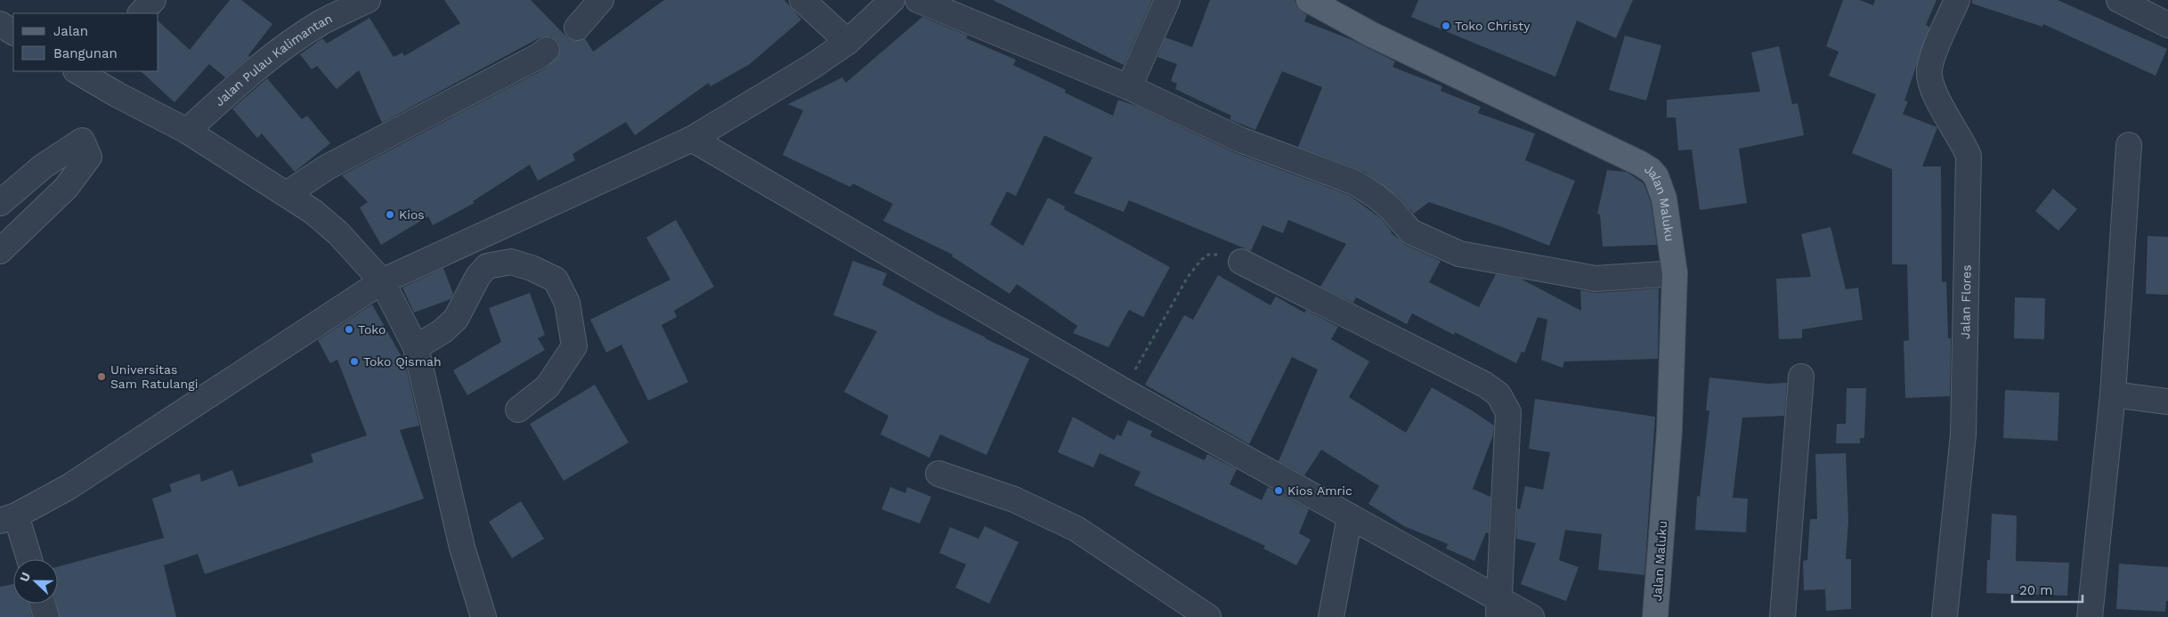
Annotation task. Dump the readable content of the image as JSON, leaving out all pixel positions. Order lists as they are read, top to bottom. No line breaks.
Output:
{"streets":{"main road":["Jalan Maluku"],"street":["Jalan Pulau Kalimantan","Jalan Flores"]},"places":["Toko Christy","Kios","Toko","Toko Qismah","Universitas Sam Ratulangi","Kios Amric"],"legend":["Jalan","Bangunan"],"scale_bar":"20 m","north":"left"}
